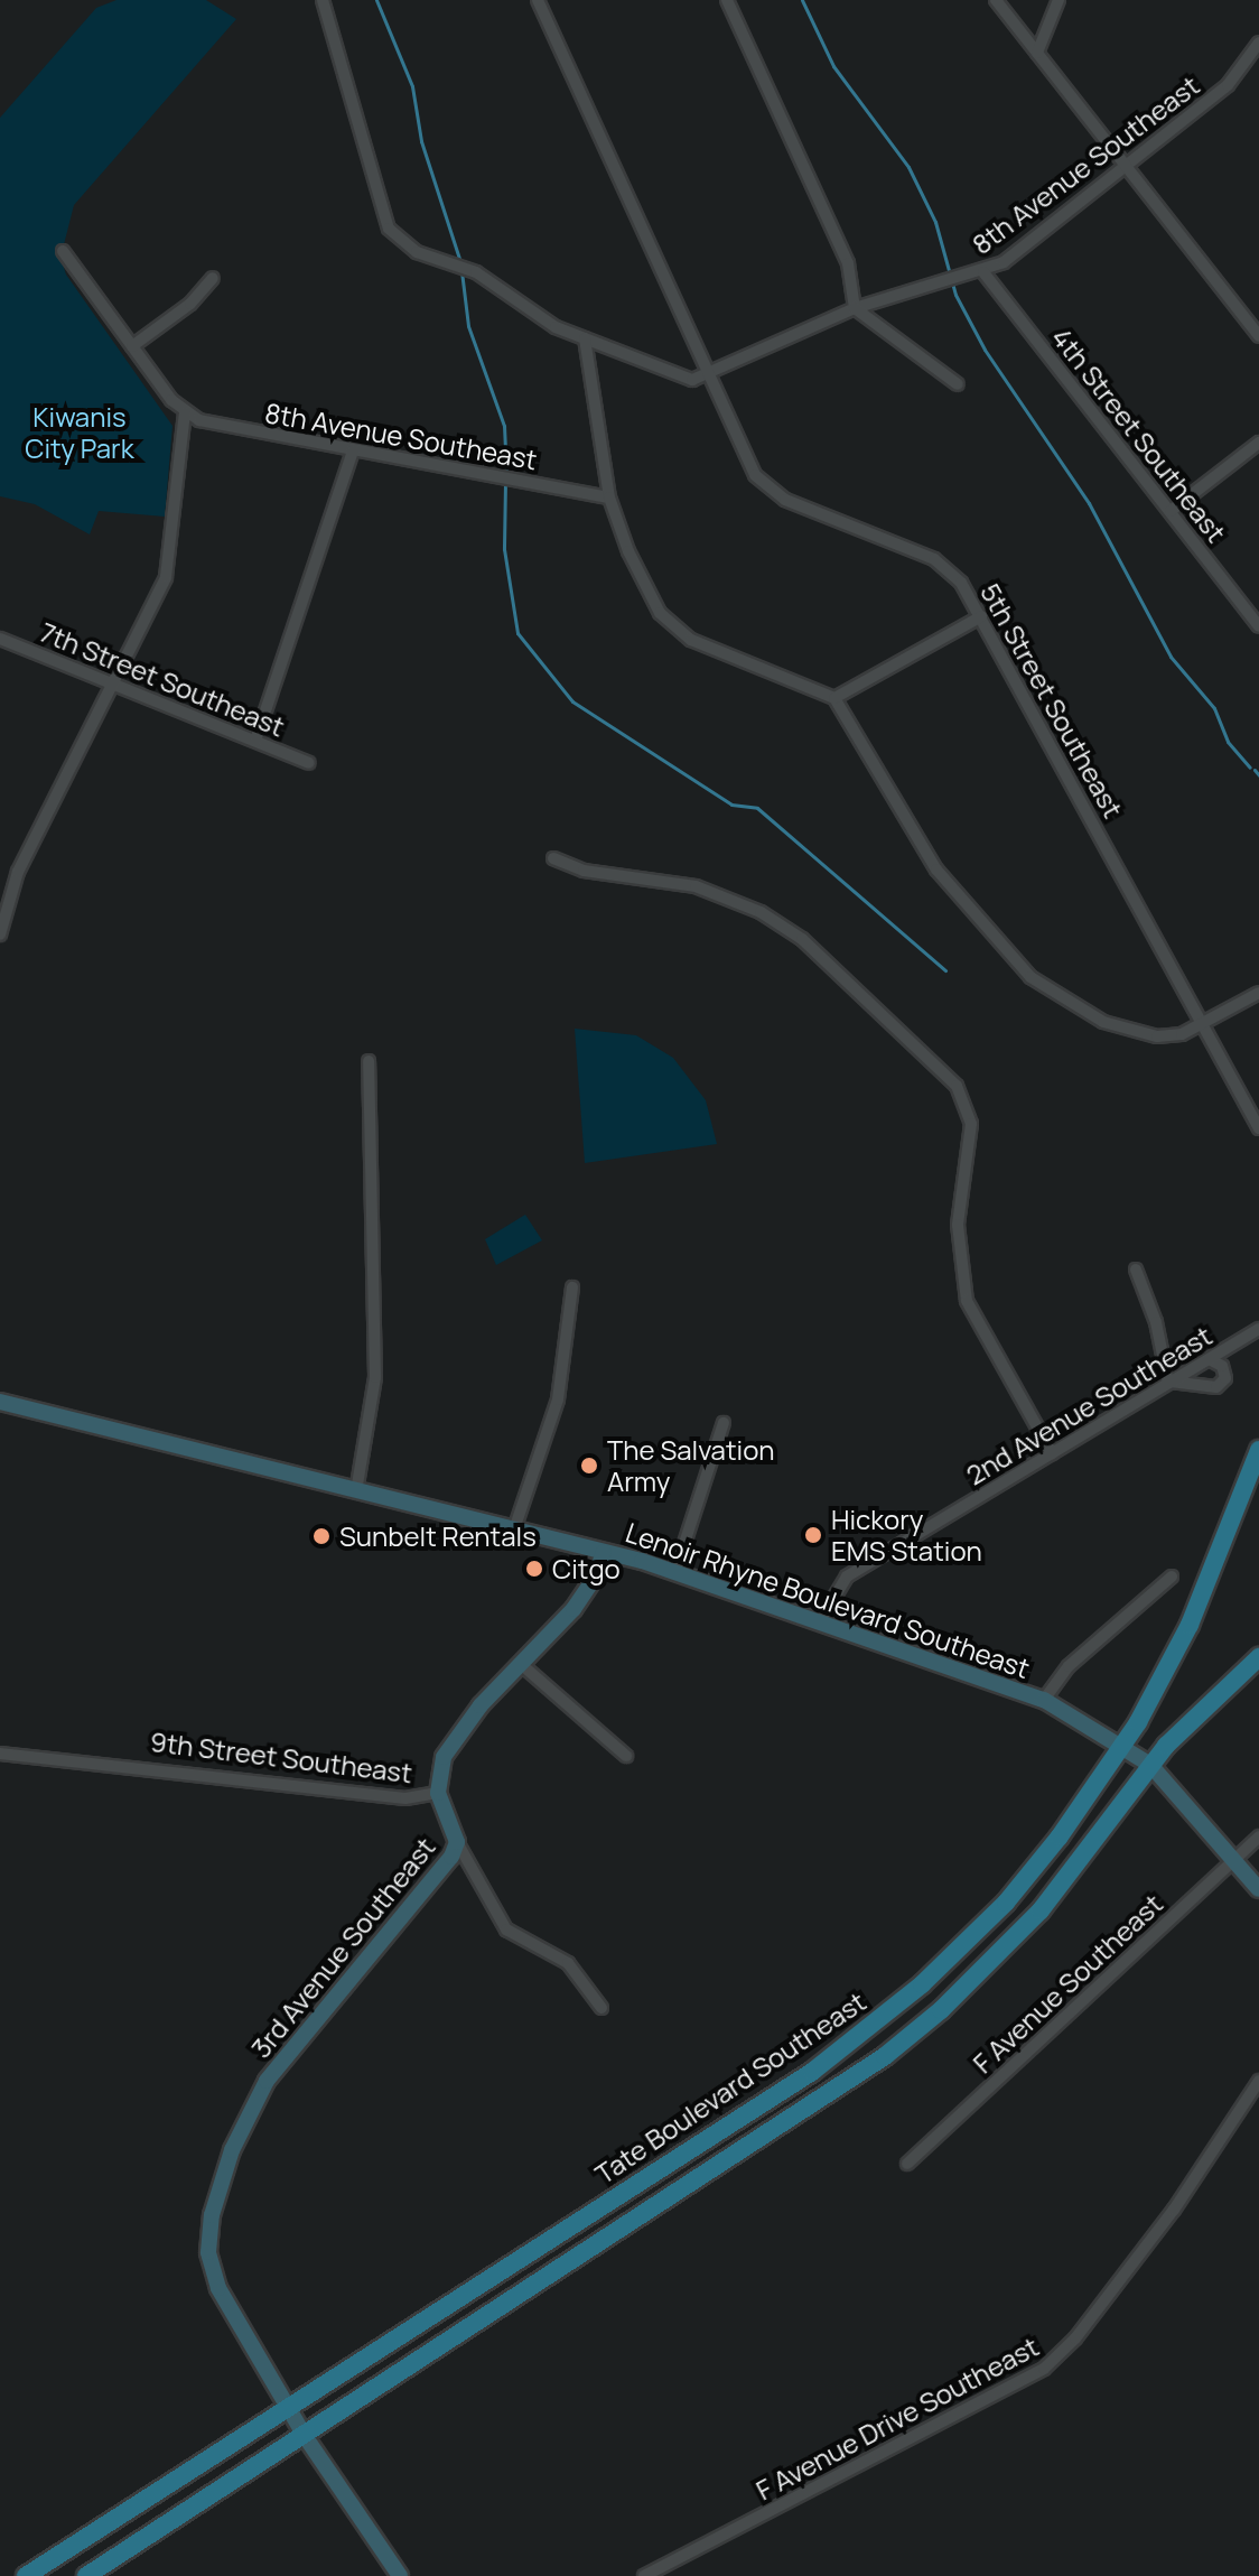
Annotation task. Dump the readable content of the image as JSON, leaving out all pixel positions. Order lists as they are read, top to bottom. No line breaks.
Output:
{"streets":{"main road":["Lenoir Rhyne Boulevard Southeast","9th Street Southeast","3rd Avenue Southeast","Tate Boulevard Southeast"],"street":["8th Avenue Southeast","4th Street Southeast","7th Street Southeast","5th Street Southeast","2nd Avenue Southeast","F Avenue Southeast","F Avenue Drive Southeast"]},"crossings":[["8th Avenue Southeast","4th Street Southeast"],["8th Avenue Southeast","5th Street Southeast"],["2nd Avenue Southeast","Lenoir Rhyne Boulevard Southeast"],["Lenoir Rhyne Boulevard Southeast","F Avenue Southeast"],["Lenoir Rhyne Boulevard Southeast","Tate Boulevard Southeast"],["9th Street Southeast","3rd Avenue Southeast"],["3rd Avenue Southeast","Tate Boulevard Southeast"]],"parks":["Kiwanis City Park"],"places":["The Salvation Army","Hickory EMS Station","Sunbelt Rentals","Citgo"]}
